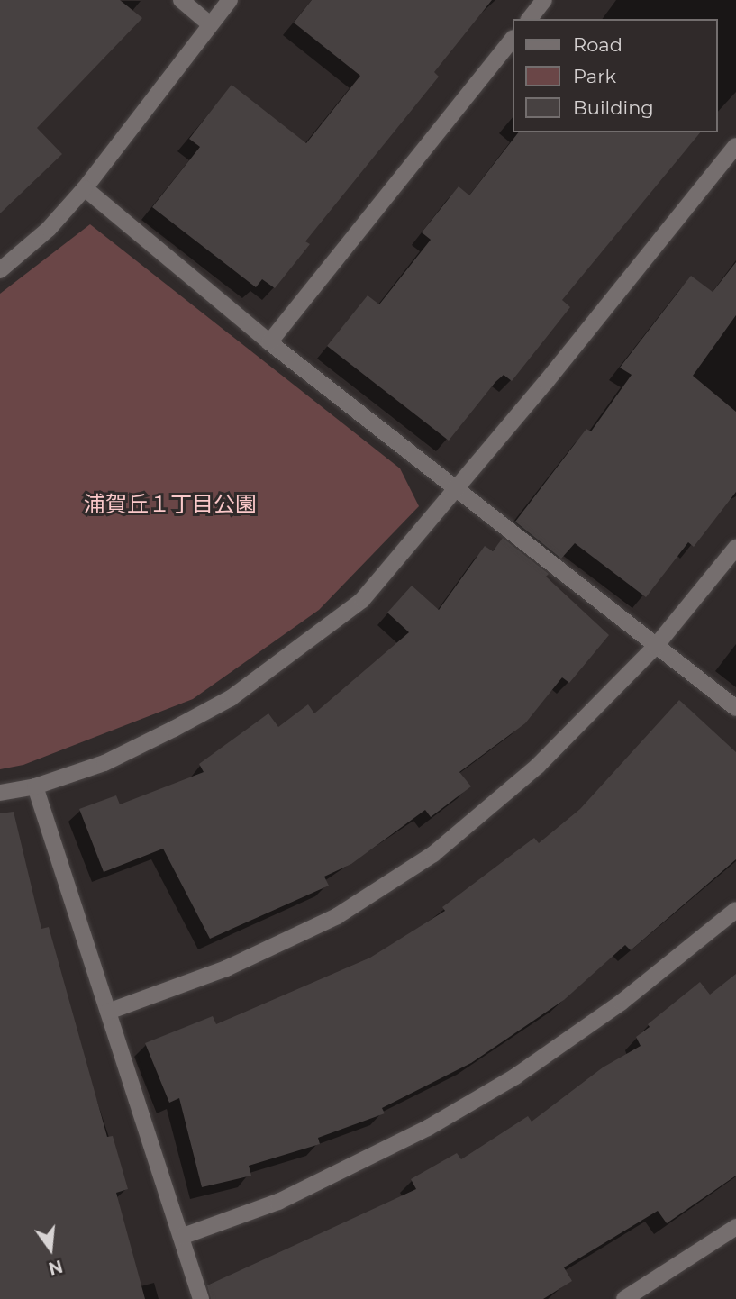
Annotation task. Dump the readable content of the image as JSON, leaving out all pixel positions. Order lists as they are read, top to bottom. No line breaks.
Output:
{"parks":["浦賀丘１丁目公園"],"legend":["Road","Park","Building"],"north":"bottom"}
